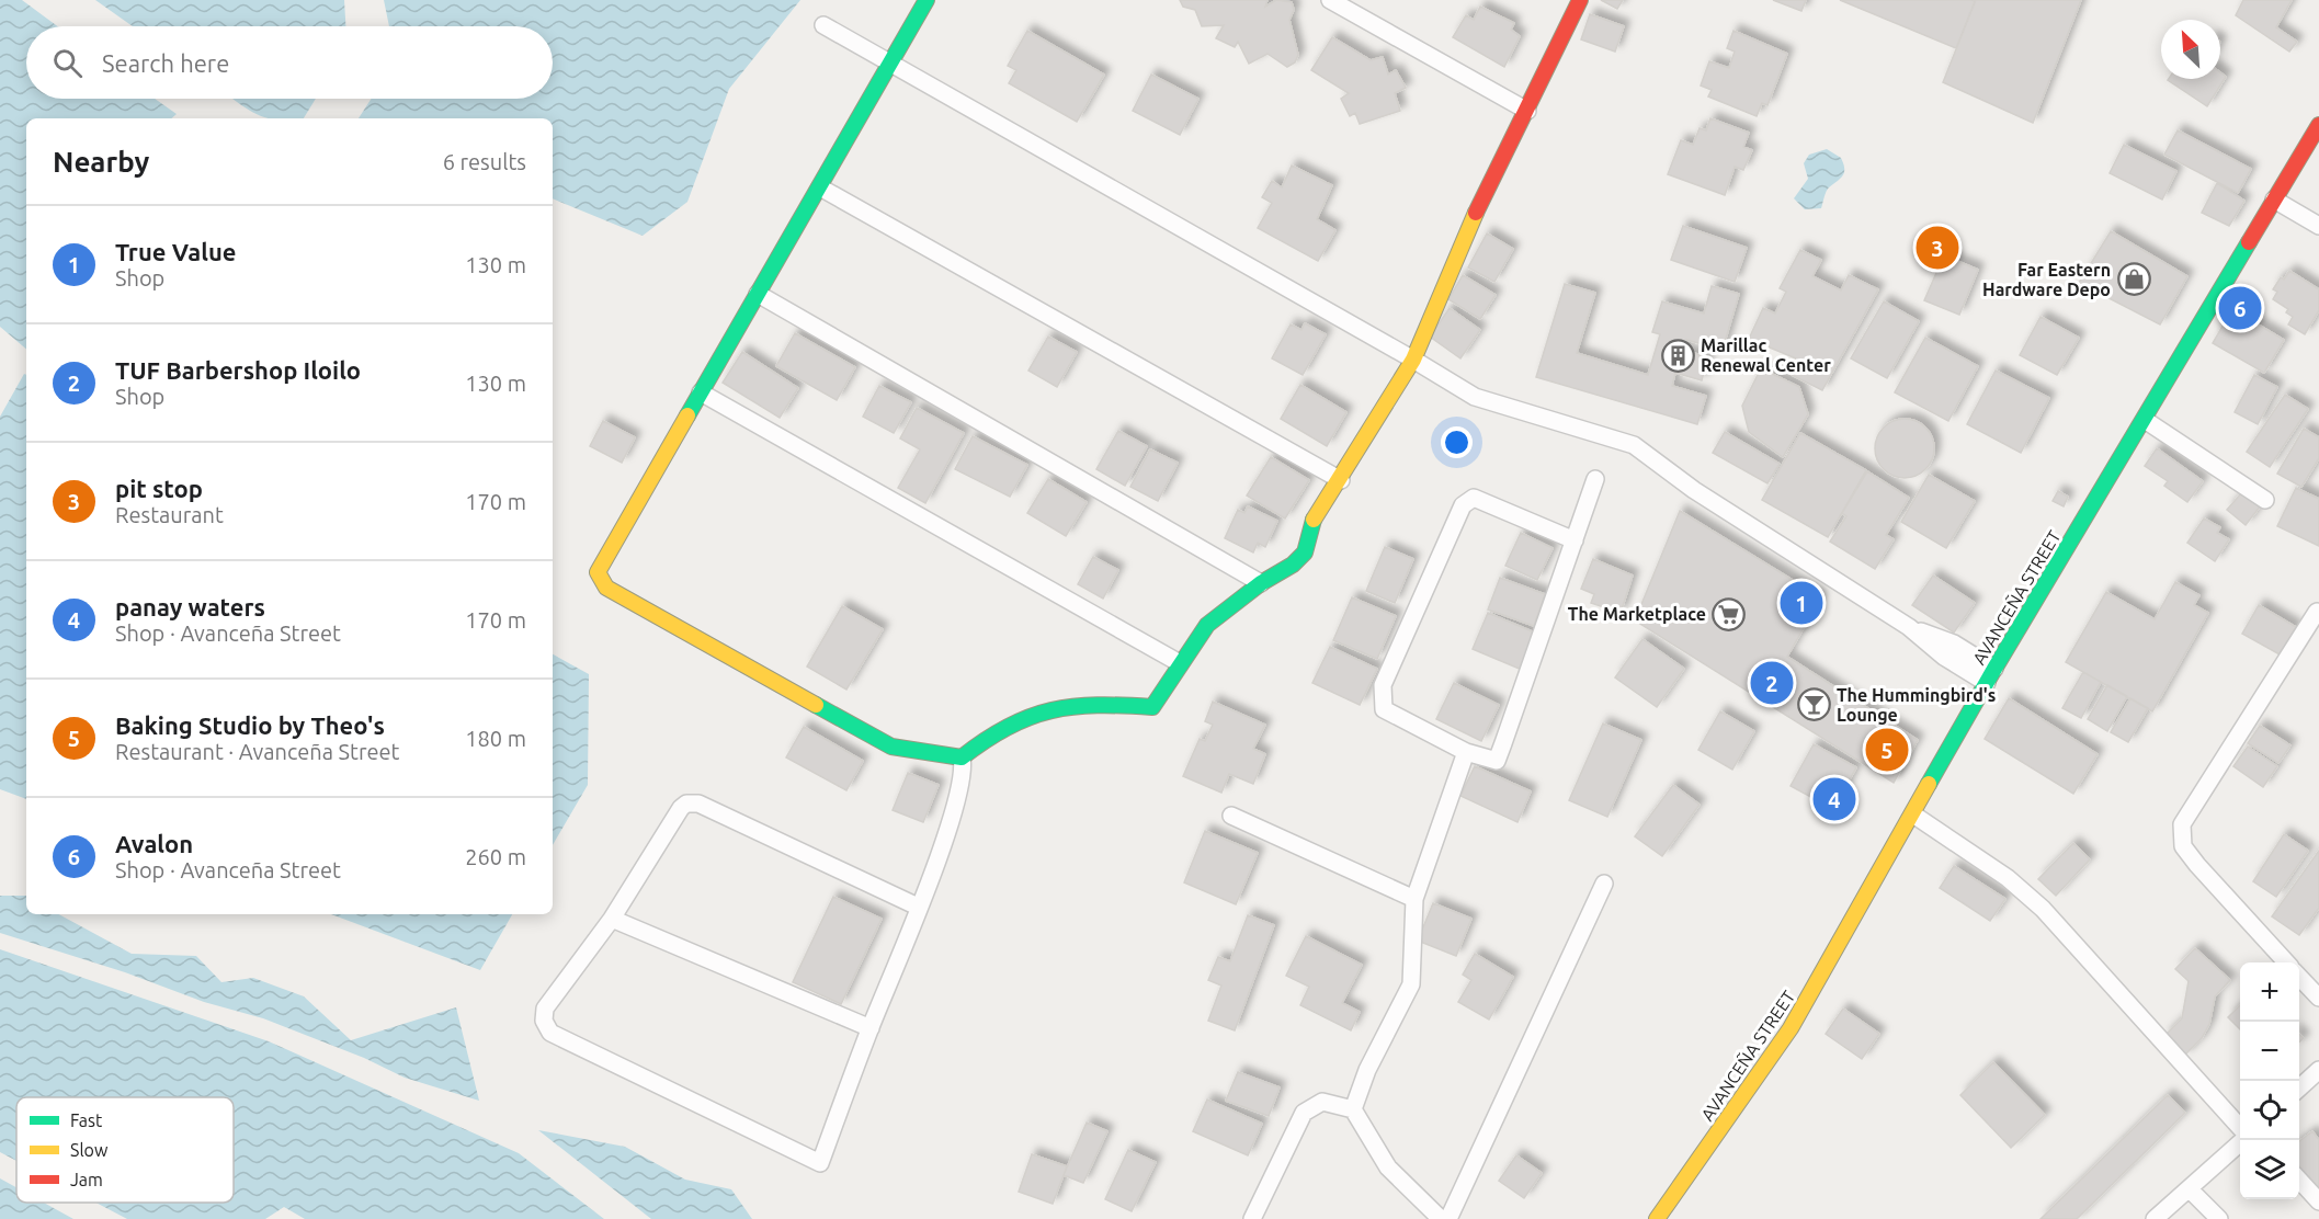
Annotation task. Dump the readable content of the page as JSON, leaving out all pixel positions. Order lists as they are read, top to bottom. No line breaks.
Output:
{"streets":{"street":["AVANCEÑA STREET"]},"places":{"shop":["Far Eastern Hardware Depo"],"building":["Marillac Renewal Center"],"supermarket":["The Marketplace"],"bar":["The Hummingbird's Lounge"]},"legend":["Fast","Slow","Jam"],"north":"top left","page":{"search":"Search here","heading":["Nearby","6 results"],"list":[{"mark":"1","name":"True Value","note":"Shop","value":"130 m"},{"mark":"2","name":"TUF Barbershop Iloilo","note":"Shop","value":"130 m"},{"mark":"3","name":"pit stop","note":"Restaurant","value":"170 m"},{"mark":"4","name":"panay waters","note":"Shop · Avanceña Street","value":"170 m"},{"mark":"5","name":"Baking Studio by Theo's","note":"Restaurant · Avanceña Street","value":"180 m"},{"mark":"6","name":"Avalon","note":"Shop · Avanceña Street","value":"260 m"}],"pins":["3","6","1","2","5","4"],"map_buttons":["+","−"]}}
